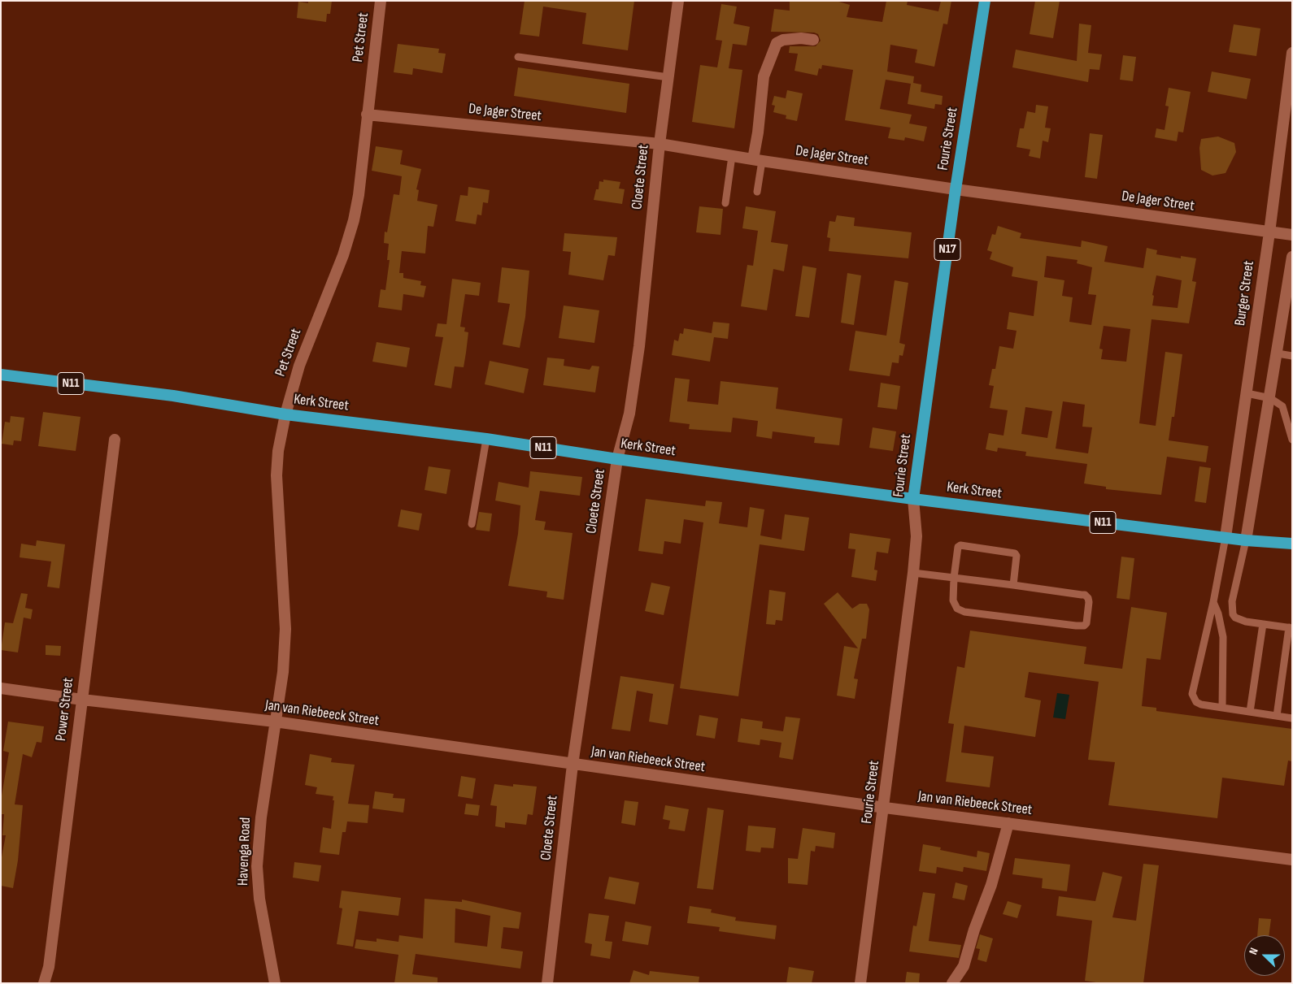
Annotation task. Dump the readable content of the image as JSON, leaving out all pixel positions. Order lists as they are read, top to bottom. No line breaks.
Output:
{"streets":{"highway":["Fourie Street","N17","N11","Kerk Street"],"street":["Pet Street","De Jager Street","Cloete Street","Burger Street","Power Street","Jan van Riebeeck Street","Havenga Road"]},"crossings":[["Pet Street","De Jager Street"],["Pet Street","Kerk Street"],["Pet Street","Jan van Riebeeck Street"],["Pet Street","Havenga Road"],["De Jager Street","Fourie Street"],["De Jager Street","Cloete Street"],["De Jager Street","Burger Street"],["Fourie Street","Kerk Street"],["Fourie Street","Jan van Riebeeck Street"],["Cloete Street","Kerk Street"],["Cloete Street","Jan van Riebeeck Street"],["Burger Street","Kerk Street"],["Power Street","Jan van Riebeeck Street"],["Jan van Riebeeck Street","Havenga Road"]],"north":"left"}
